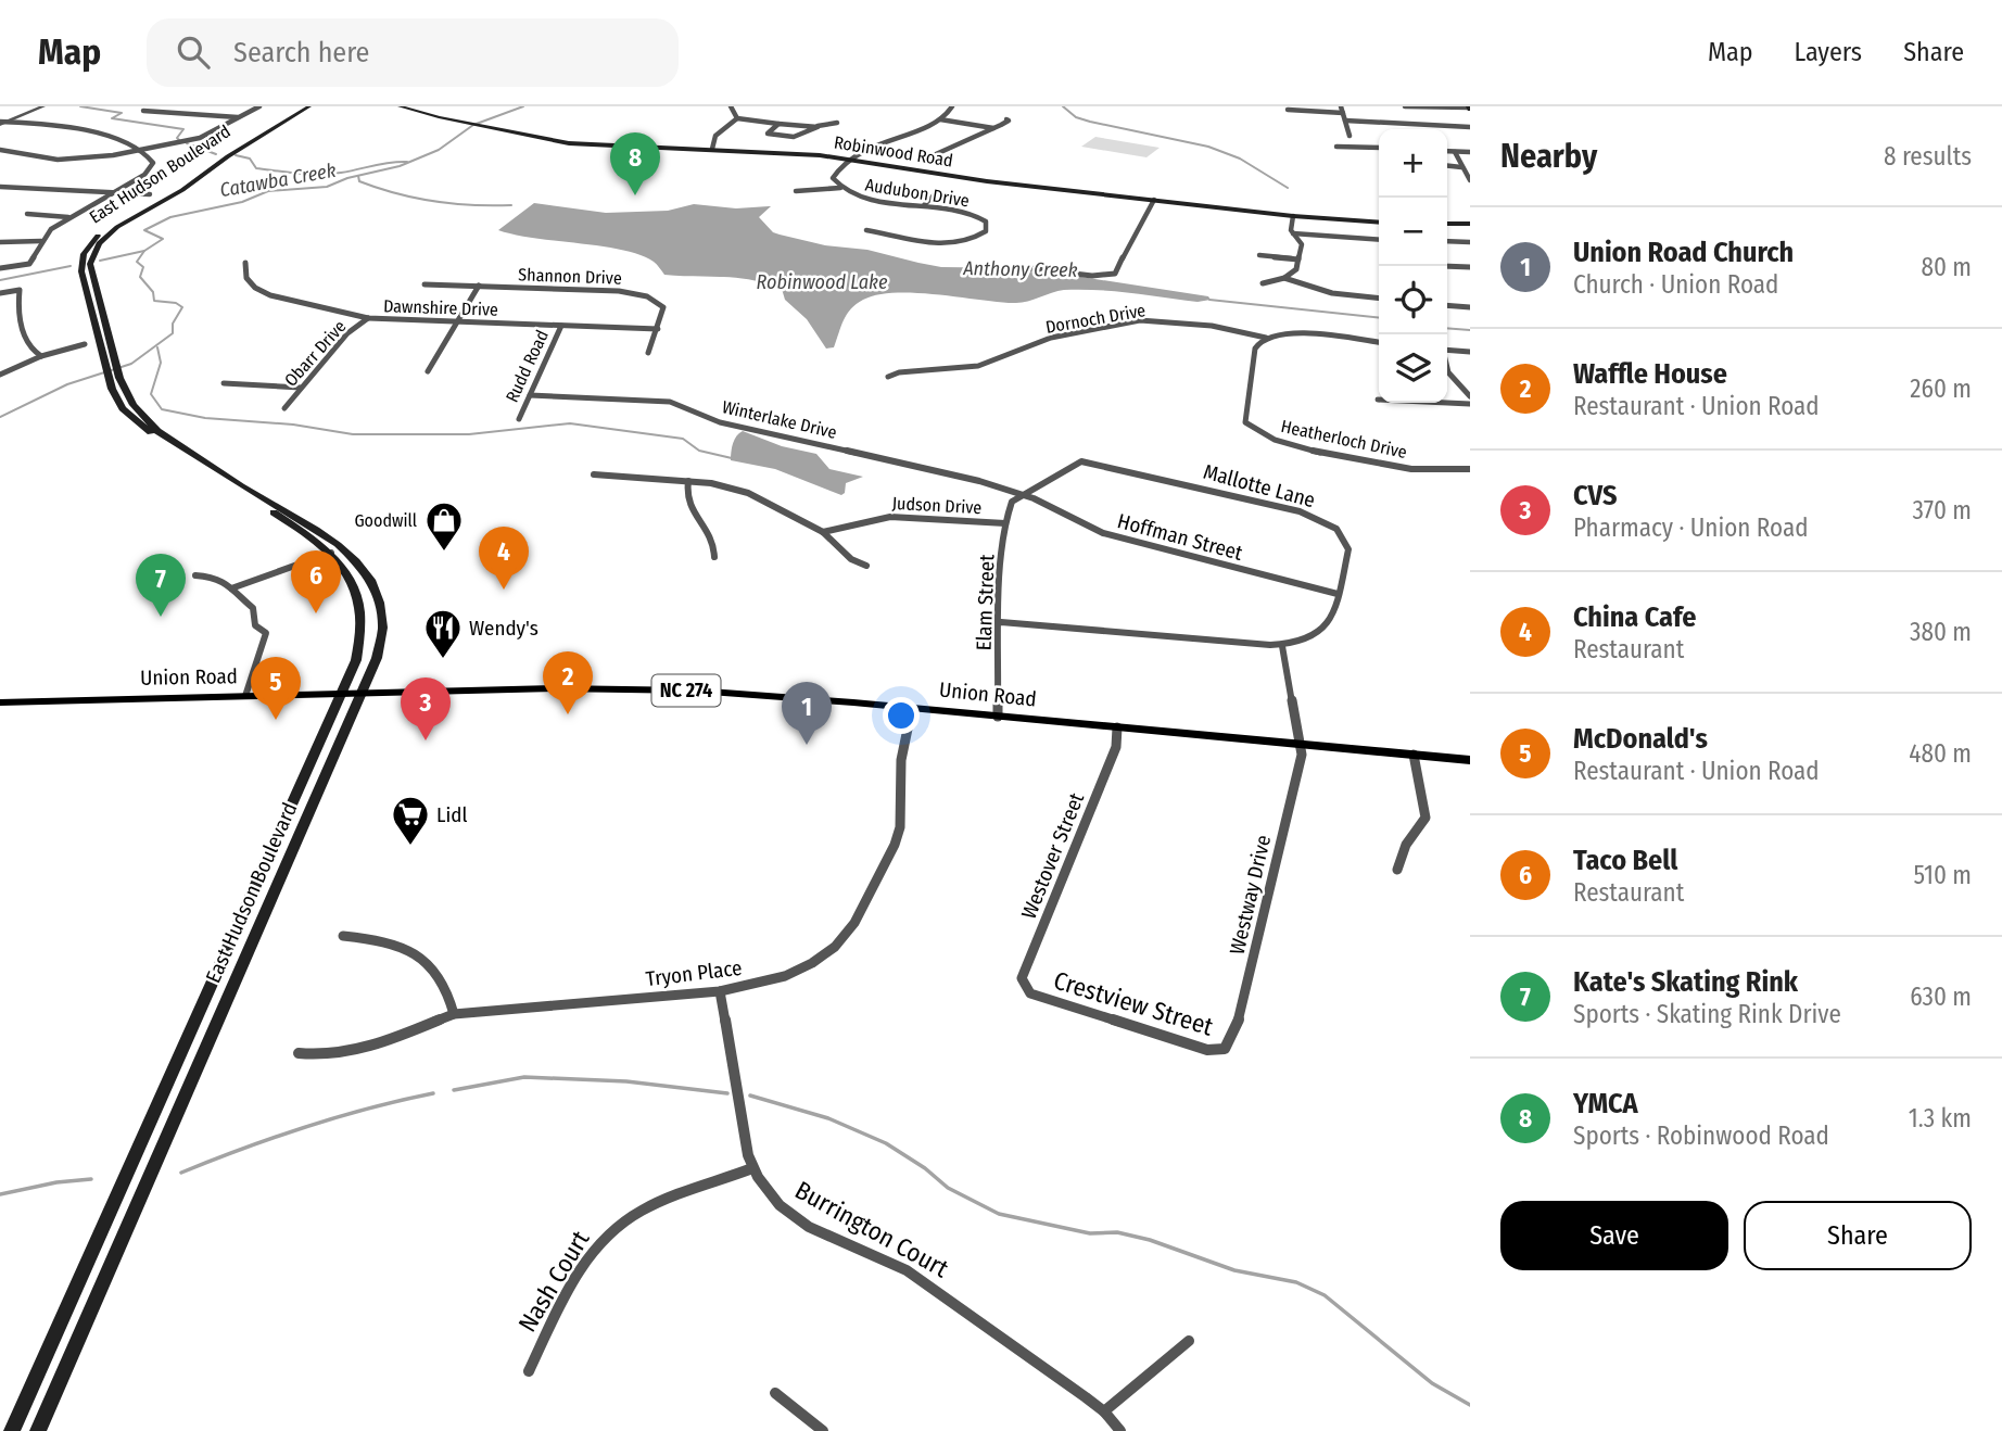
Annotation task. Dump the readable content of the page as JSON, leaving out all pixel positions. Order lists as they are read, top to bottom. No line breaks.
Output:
{"streets":{"main road":["Robinwood Road","East Hudson Boulevard","Union Road","NC 274"],"street":["Audubon Drive","Shannon Drive","Dawnshire Drive","Dornoch Drive","Obarr Drive","Rudd Road","Winterlake Drive","Heatherloch Drive","Mallotte Lane","Judson Drive","Hoffman Street","Elam Street","Westover Street","Westway Drive","Tryon Place","Crestview Street","Burrington Court","Nash Court"]},"crossings":[["Robinwood Road","Audubon Drive"],["East Hudson Boulevard","Union Road"],["Shannon Drive","Dawnshire Drive"],["Dawnshire Drive","Obarr Drive"],["Dawnshire Drive","Rudd Road"],["Dornoch Drive","Heatherloch Drive"],["Rudd Road","Winterlake Drive"],["Winterlake Drive","Mallotte Lane"],["Winterlake Drive","Hoffman Street"],["Winterlake Drive","Elam Street"],["Mallotte Lane","Hoffman Street"],["Mallotte Lane","Elam Street"],["Judson Drive","Elam Street"],["Hoffman Street","Elam Street"],["Elam Street","Union Road"],["Union Road","Westover Street"],["Union Road","Westway Drive"],["Union Road","Tryon Place"],["Westover Street","Crestview Street"],["Westway Drive","Crestview Street"],["Tryon Place","Burrington Court"],["Burrington Court","Nash Court"]],"water":["Catawba Creek","Anthony Creek","Robinwood Lake"],"places":{"shop":["Goodwill"],"restaurant":["Wendy's"],"supermarket":["Lidl"]},"page":{"header":"Map","search":"Search here","nav":["Map","Layers","Share"],"heading":["Nearby","8 results"],"map_buttons":["+","−"],"pins":["8","4","6","7","2","5","3","1"],"list":[{"mark":"1","name":"Union Road Church","note":"Church · Union Road","value":"80 m"},{"mark":"2","name":"Waffle House","note":"Restaurant · Union Road","value":"260 m"},{"mark":"3","name":"CVS","note":"Pharmacy · Union Road","value":"370 m"},{"mark":"4","name":"China Cafe","note":"Restaurant","value":"380 m"},{"mark":"5","name":"McDonald's","note":"Restaurant · Union Road","value":"480 m"},{"mark":"6","name":"Taco Bell","note":"Restaurant","value":"510 m"},{"mark":"7","name":"Kate's Skating Rink","note":"Sports · Skating Rink Drive","value":"630 m"},{"mark":"8","name":"YMCA","note":"Sports · Robinwood Road","value":"1.3 km"}],"buttons":["Save","Share"]}}
